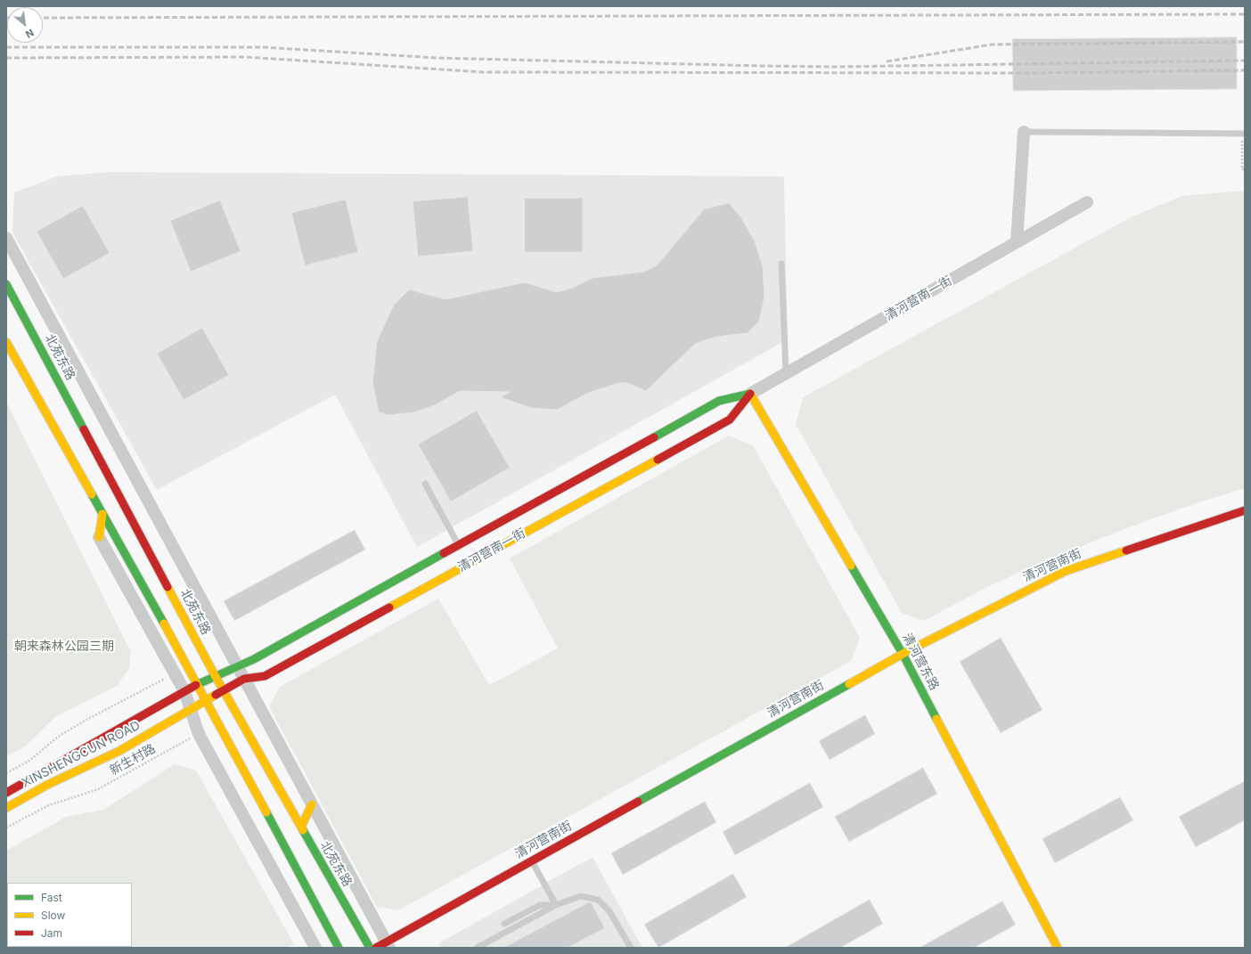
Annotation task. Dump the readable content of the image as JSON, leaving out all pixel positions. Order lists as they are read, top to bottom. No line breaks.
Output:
{"streets":{"street":["清河营南一街","北苑东路","清河营南街","清河营东路","XINSHENGCUN ROAD"],"path":["新生村路"]},"crossings":[["清河营南一街","北苑东路"],["清河营南一街","清河营东路"],["清河营南一街","XINSHENGCUN ROAD"],["北苑东路","XINSHENGCUN ROAD"],["清河营南街","清河营东路"]],"parks":["朝来森林公园三期"],"legend":["Fast","Slow","Jam"],"north":"bottom right"}
